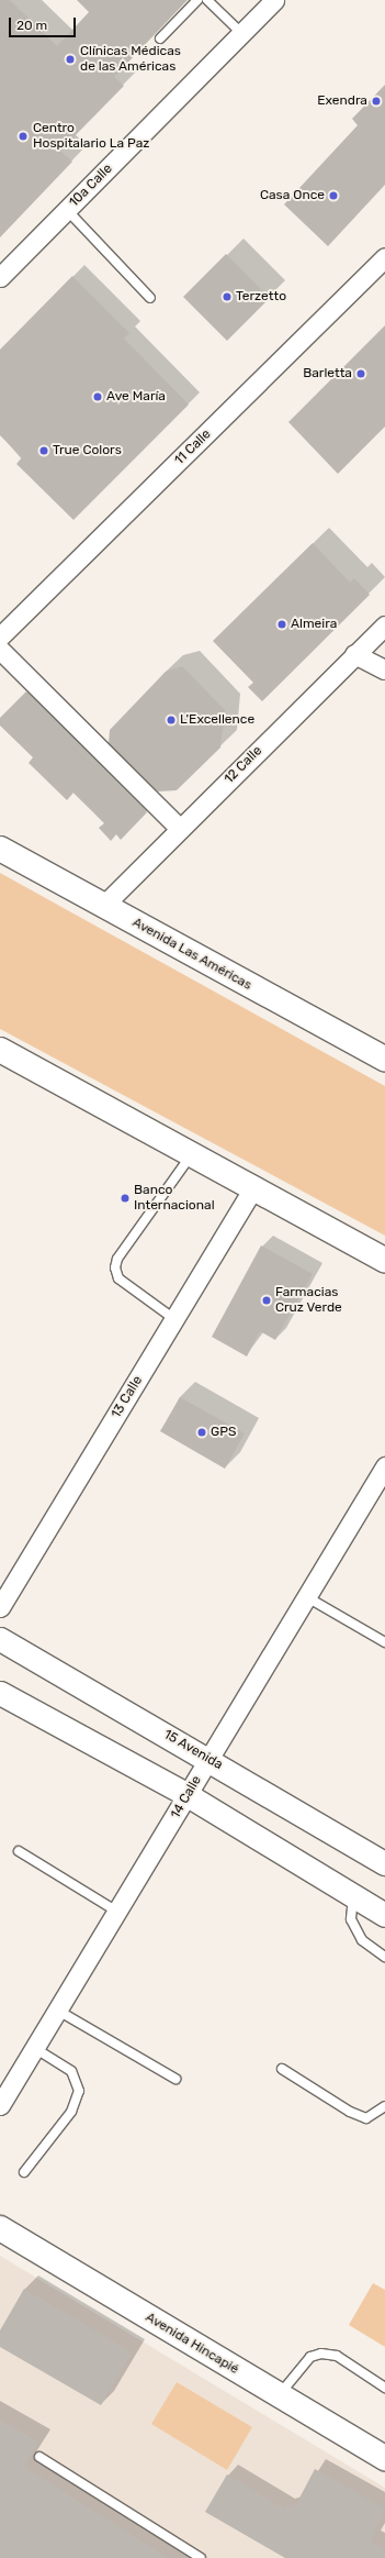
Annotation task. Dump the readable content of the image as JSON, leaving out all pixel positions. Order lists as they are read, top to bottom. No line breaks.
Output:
{"streets":{"main road":["Avenida Las Américas","Avenida Hincapié"],"street":["10a Calle","11 Calle","12 Calle","13 Calle","15 Avenida","14 Calle"]},"crossings":[["12 Calle","Avenida Las Américas"],["15 Avenida","14 Calle"]],"places":["Clínicas Médicas de las Américas","Exendra","Centro Hospitalario La Paz","Casa Once","Terzetto","Barletta","Ave María","True Colors","Almeira","L'Excellence","Banco Internacional","Farmacias Cruz Verde","GPS"],"scale_bar":"20 m"}
